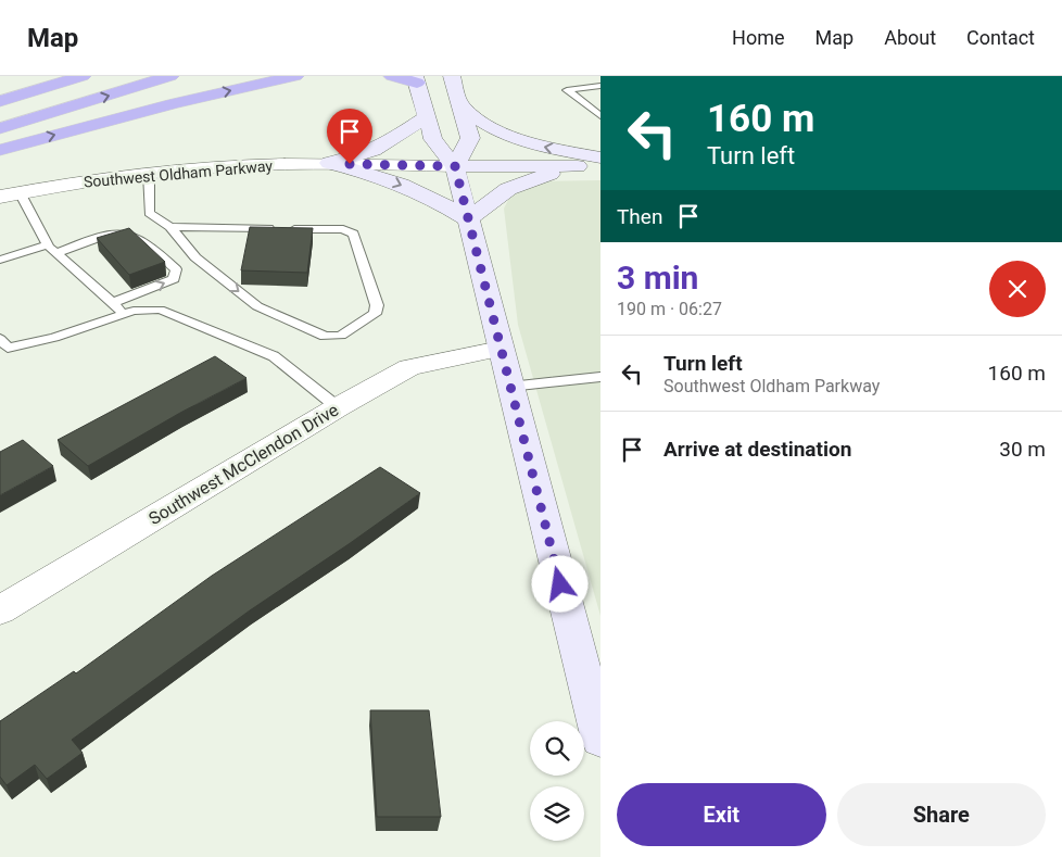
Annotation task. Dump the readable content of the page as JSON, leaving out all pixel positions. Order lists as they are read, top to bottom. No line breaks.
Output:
{"streets":{"street":["Southwest Oldham Parkway","Southwest McClendon Drive"]},"page":{"header":"Map","nav":["Home","Map","About","Contact"],"turn":["160 m","Turn left"],"then":"Then","heading":["3 min","190 m · 06:27"],"list":[{"name":"Turn left","note":"Southwest Oldham Parkway","value":"160 m"},{"name":"Arrive at destination","value":"30 m"}],"buttons":["Exit","Share"]}}
